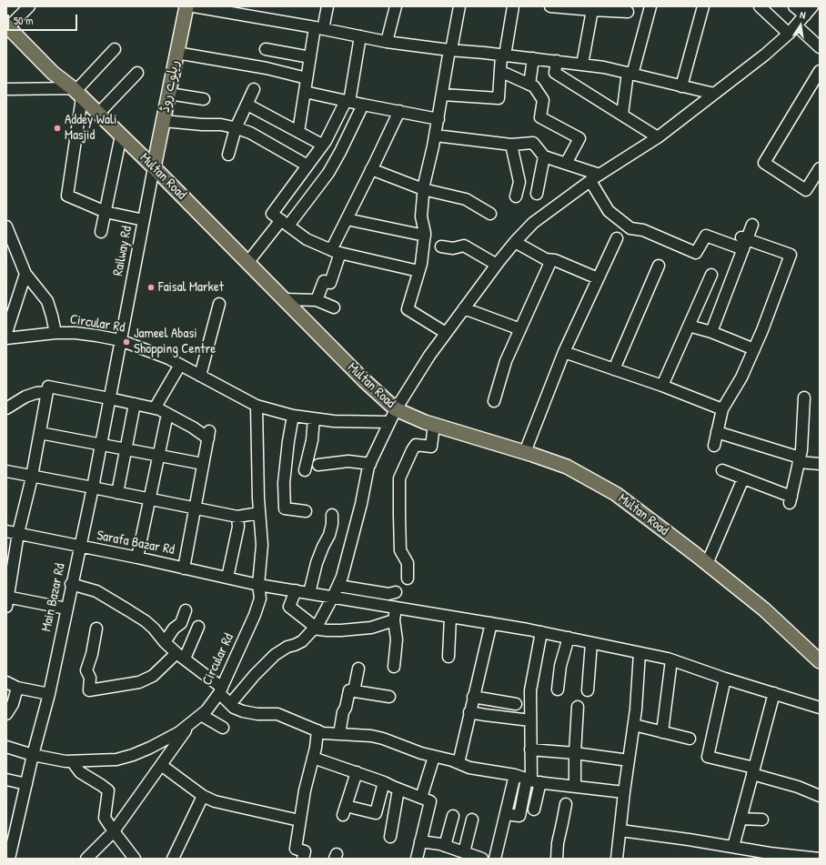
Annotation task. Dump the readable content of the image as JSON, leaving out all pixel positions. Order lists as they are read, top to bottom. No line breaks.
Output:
{"streets":{"main road":["ریلوے روڈ","Multan Road"],"street":["Railway Rd","Circular Rd","Sarafa Bazar Rd","Main Bazar Rd"]},"crossings":[["ریلوے روڈ","Multan Road"],["ریلوے روڈ","Railway Rd"],["Multan Road","Railway Rd"],["Railway Rd","Circular Rd"],["Railway Rd","Main Bazar Rd"],["Circular Rd","Sarafa Bazar Rd"],["Circular Rd","Main Bazar Rd"],["Sarafa Bazar Rd","Main Bazar Rd"]],"places":["Addey Wali Masjid","Faisal Market","Jameel Abasi Shopping Centre"],"scale_bar":"50 m","north":"top"}
